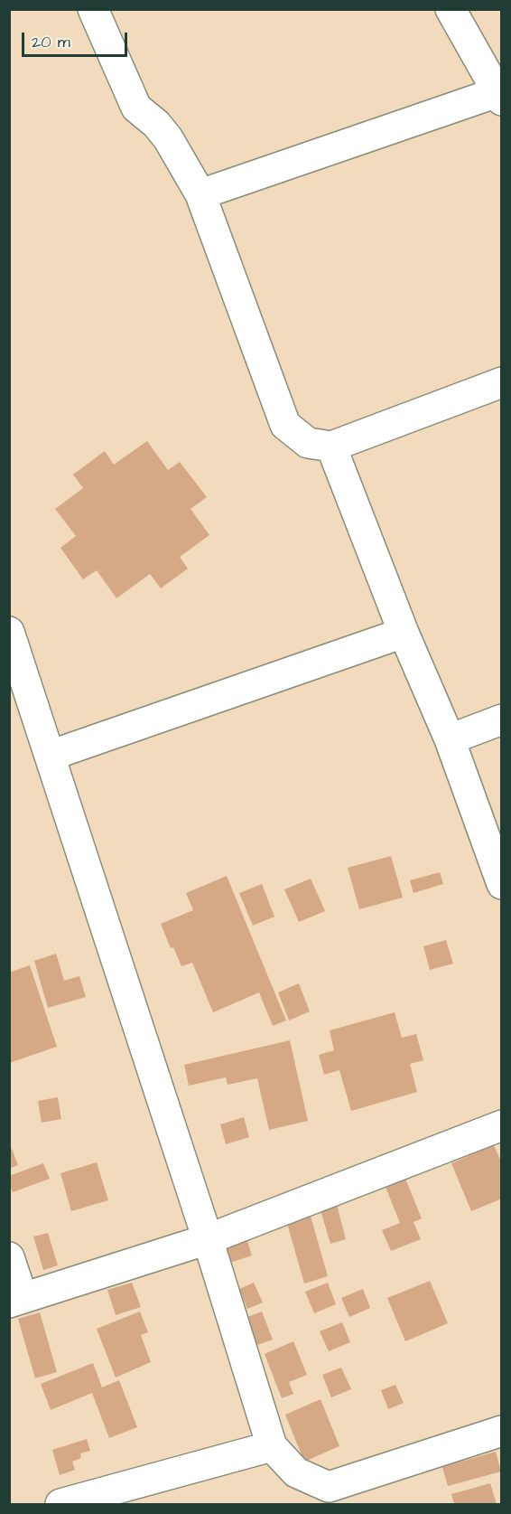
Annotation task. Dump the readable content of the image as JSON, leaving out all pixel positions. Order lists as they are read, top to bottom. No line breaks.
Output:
{"scale_bar":"20 m"}
